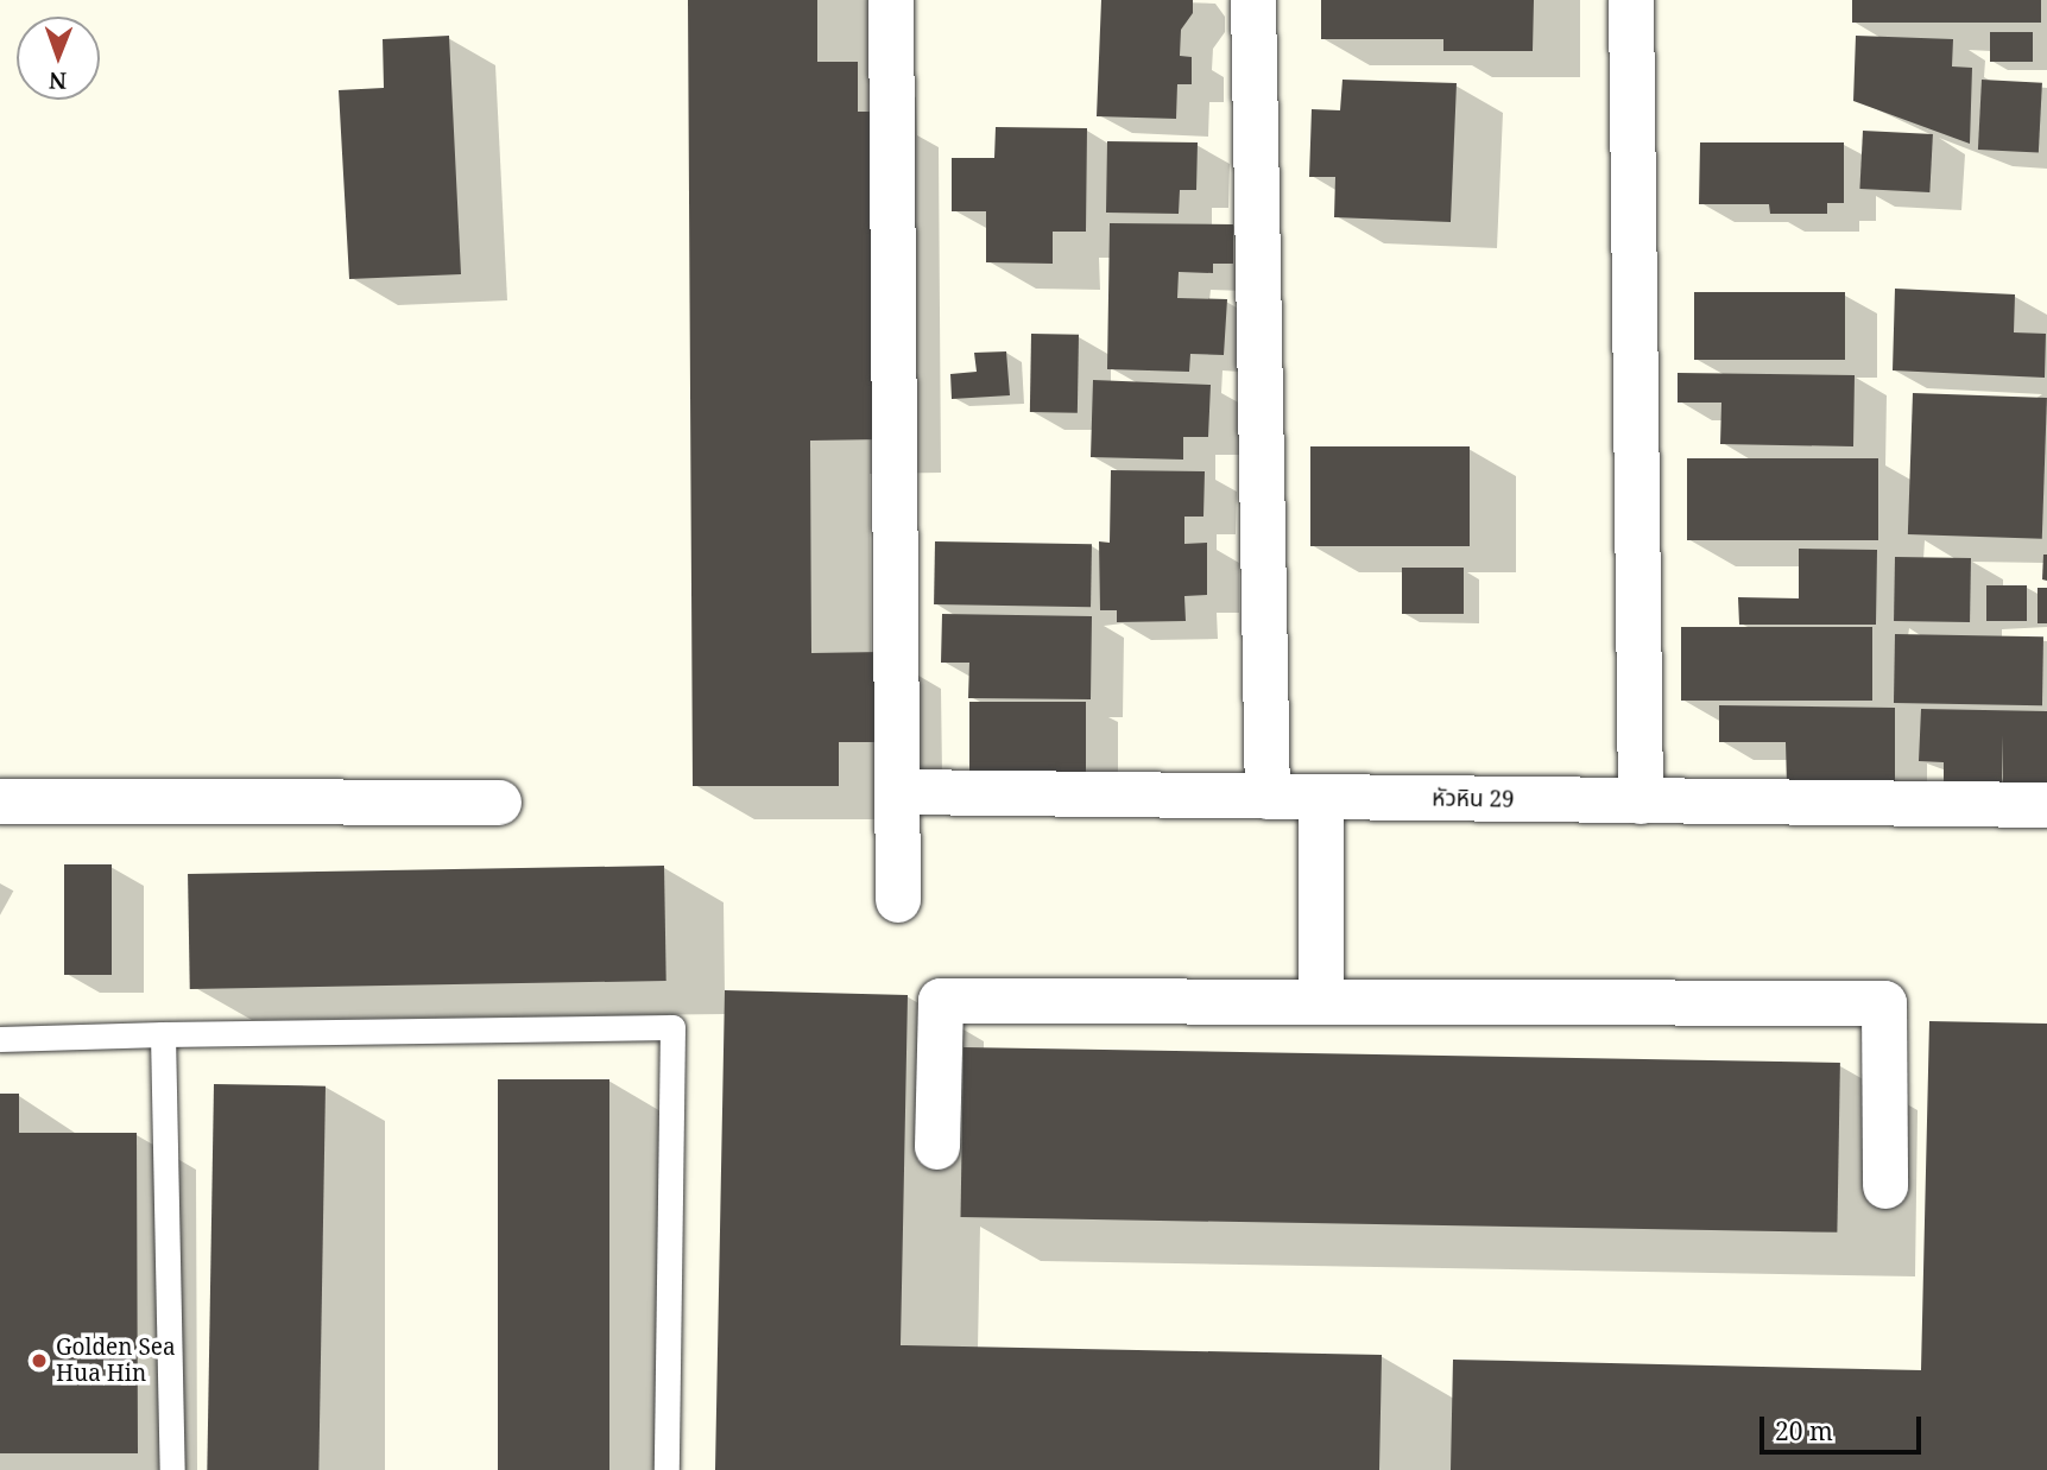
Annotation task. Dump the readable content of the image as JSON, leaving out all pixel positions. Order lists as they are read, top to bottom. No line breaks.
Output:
{"streets":{"street":["หัวหิน 29"]},"places":["Golden Sea Hua Hin"],"scale_bar":"20 m","north":"bottom"}
